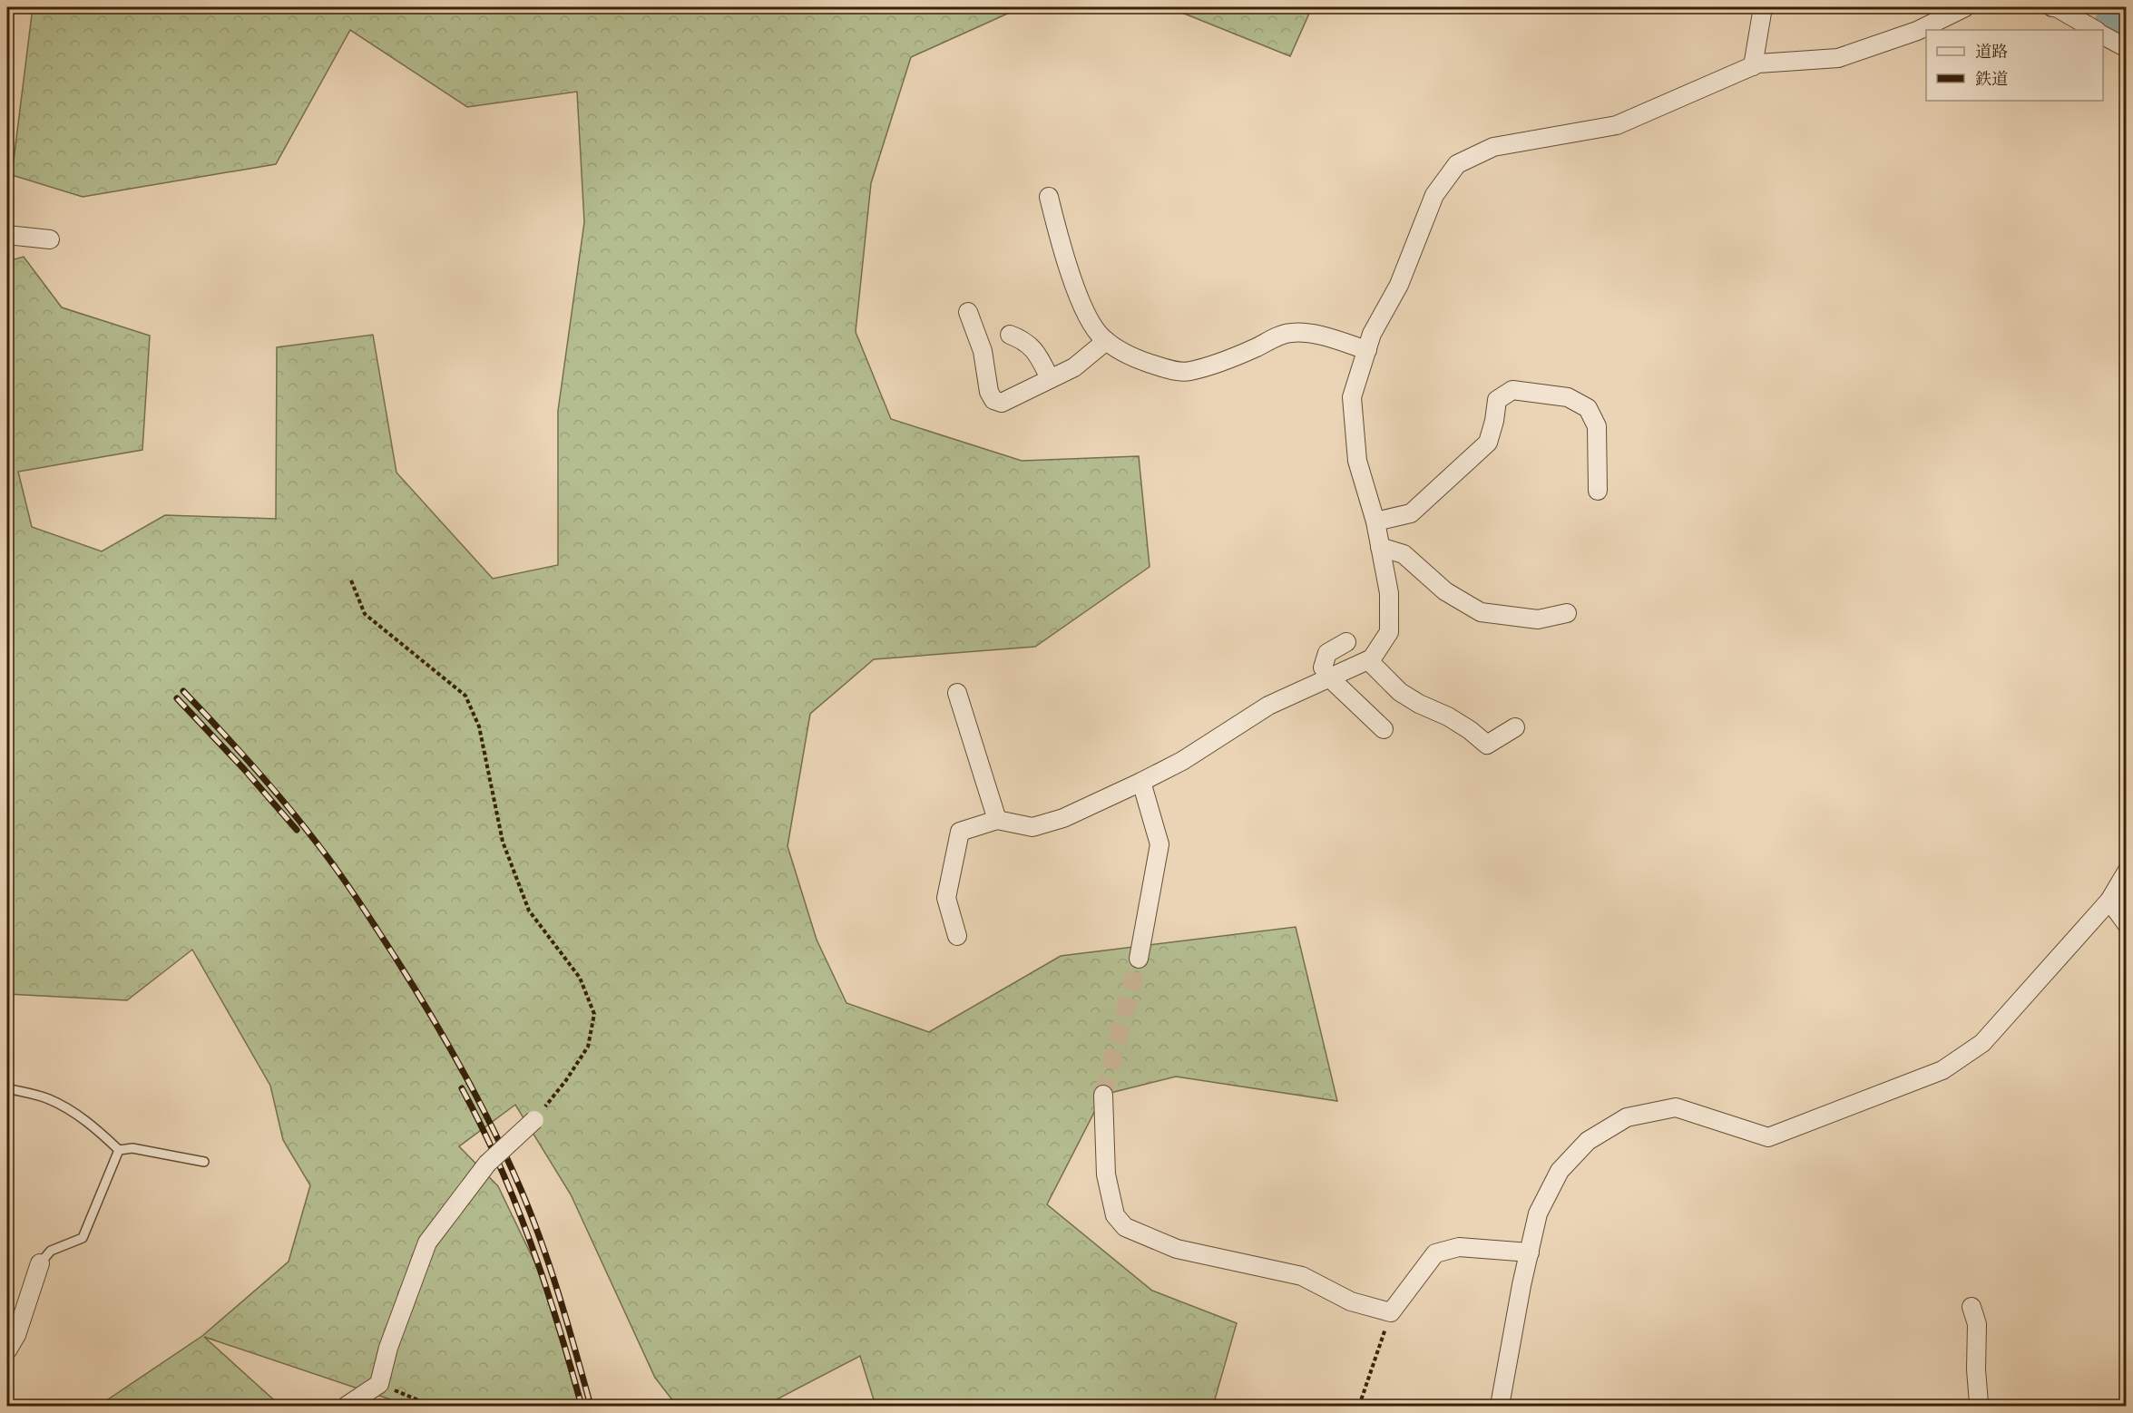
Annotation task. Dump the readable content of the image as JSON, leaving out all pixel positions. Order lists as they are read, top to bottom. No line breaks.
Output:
{"legend":["道路","鉄道"]}
